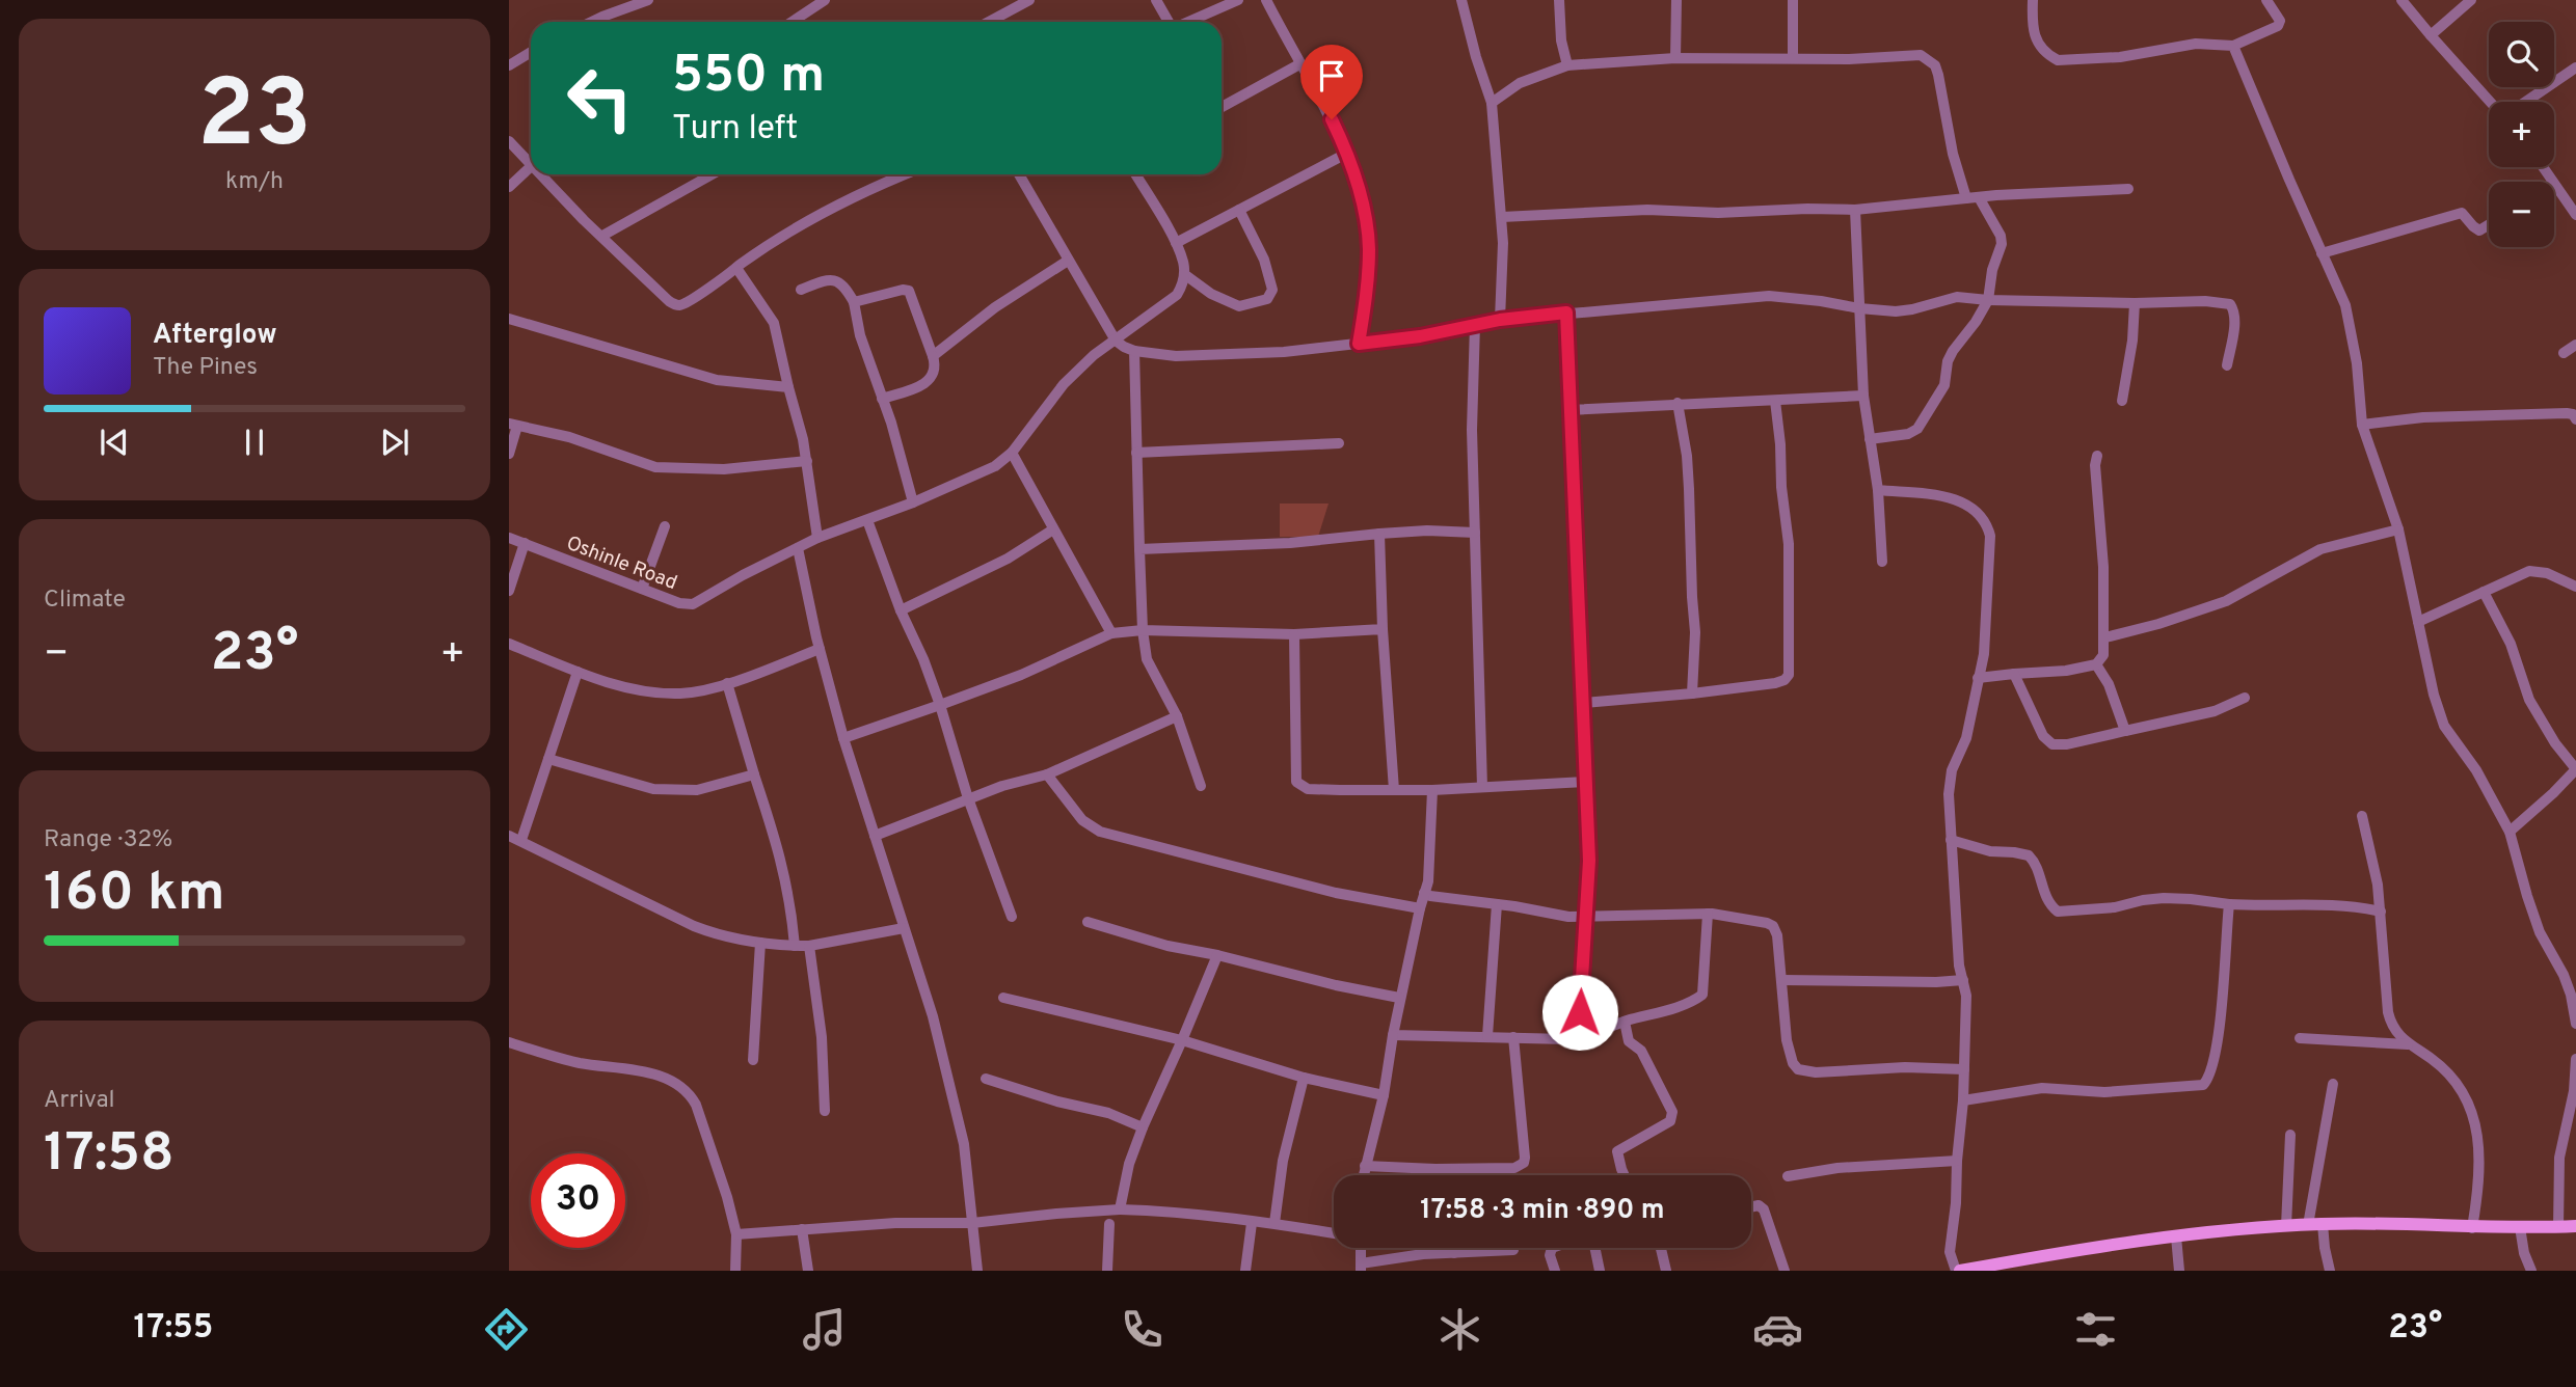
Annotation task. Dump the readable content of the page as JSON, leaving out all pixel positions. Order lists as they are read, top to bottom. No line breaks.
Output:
{"streets":{"street":["Oshinle Road"]},"page":{"tile":[["23","km/h"],"Climate",["Range · 32%","160 km"],["Arrival","17:58"]],"map_buttons":["+","−"],"turn":["550 m","Turn left"],"song":["Afterglow","The Pines"],"heat":["−","23°","+"],"limit":"30","trip":"17:58 · 3 min · 890 m","tabs":["17:55","23°"]}}
